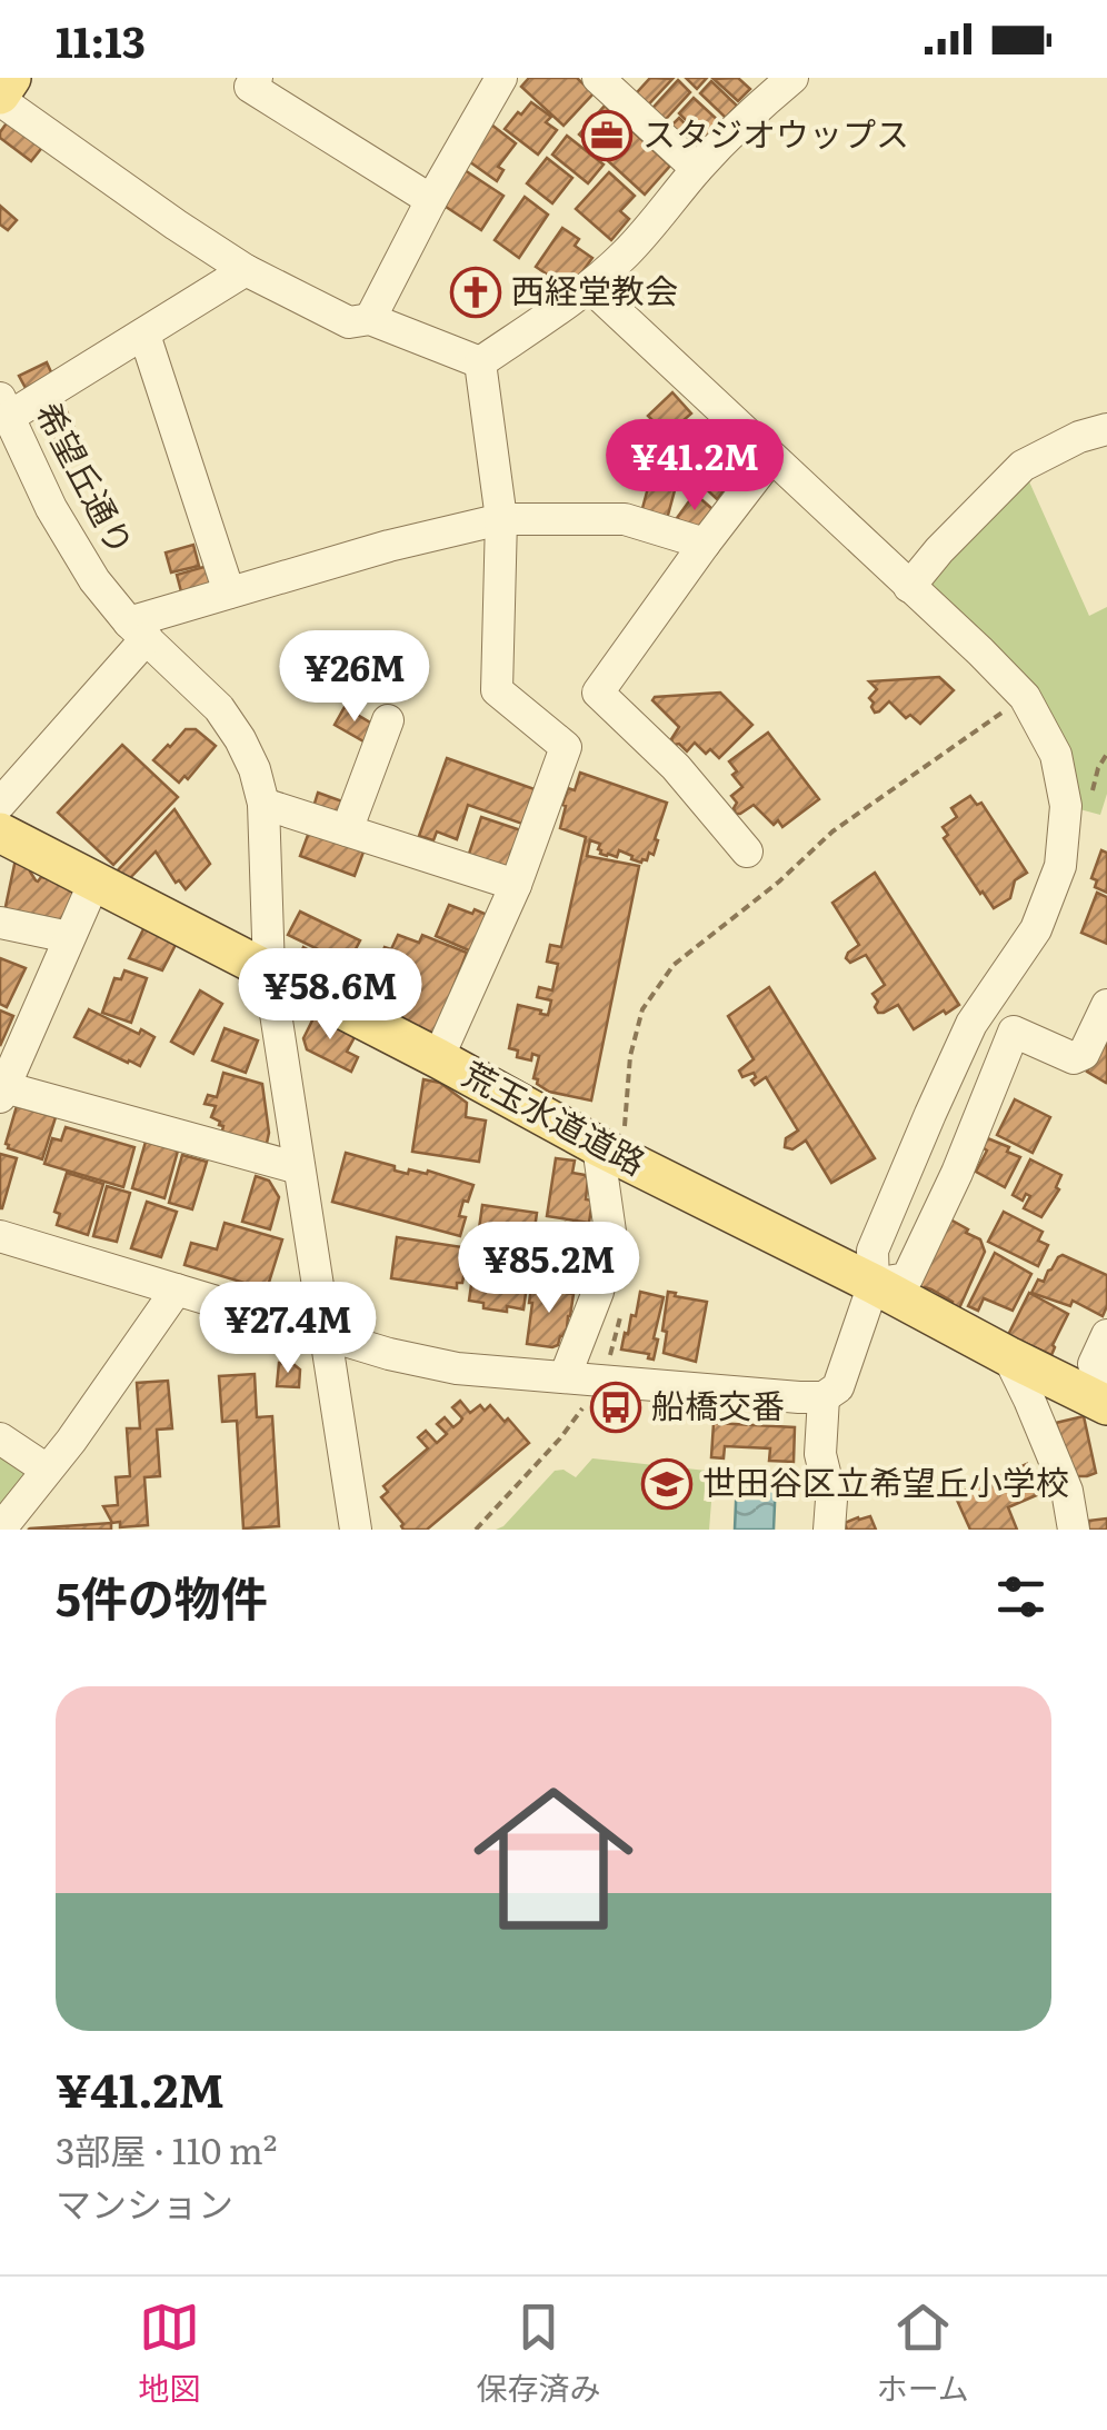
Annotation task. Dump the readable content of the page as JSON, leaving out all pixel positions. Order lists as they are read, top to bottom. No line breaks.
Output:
{"streets":{"main road":["荒玉水道道路"],"street":["希望丘通り"]},"crossings":[["希望丘通り","荒玉水道道路"]],"places":{"office":["スタジオウップス"],"church":["西経堂教会"],"bus stop":["船橋交番"],"school or university":["世田谷区立希望丘小学校"]},"page":{"status":"11:13","price":["¥41.2M","¥26M","¥58.6M","¥85.2M","¥27.4M"],"heading":"5件の物件","list":[{"name":"¥41.2M","note":"3部屋 · 110 m² · マンション"}],"tabs":["地図","保存済み","ホーム"]}}
